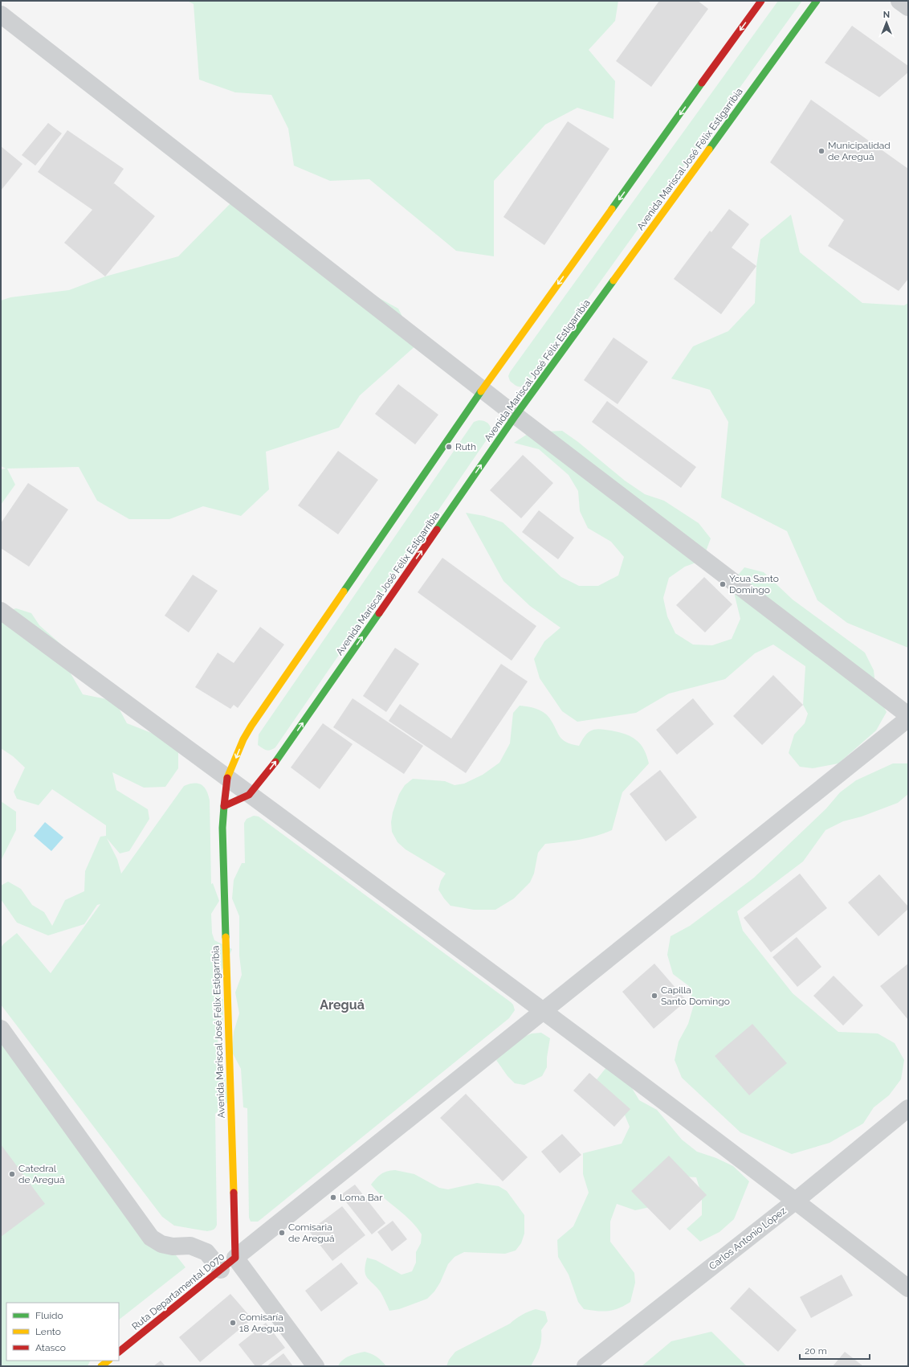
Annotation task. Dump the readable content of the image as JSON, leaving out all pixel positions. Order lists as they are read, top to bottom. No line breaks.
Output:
{"streets":{"main road":["Avenida Mariscal José Félix Estigarribia","Ruta Departamental D070"],"street":["Carlos Antonio López"]},"crossings":[["Avenida Mariscal José Félix Estigarribia","Ruta Departamental D070"]],"districts":["Areguá"],"places":["Municipalidad de Areguá","Ruth","Ycua Santo Domingo","Capilla Santo Domingo","Catedral de Areguá","Loma Bar","Comisaria de Areguá","Comisaría 18 Aregua"],"legend":["Fluido","Lento","Atasco"],"scale_bar":"20 m","north":"top"}
